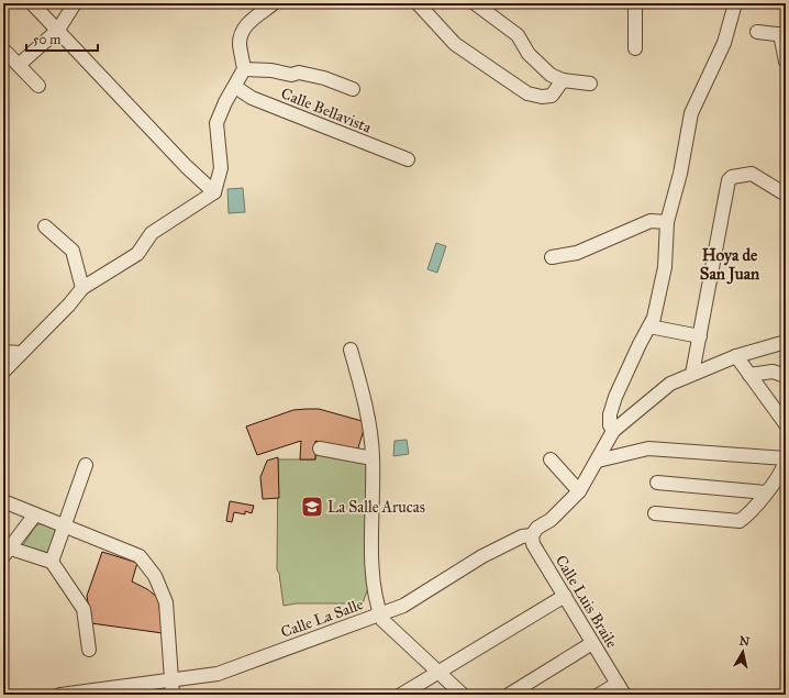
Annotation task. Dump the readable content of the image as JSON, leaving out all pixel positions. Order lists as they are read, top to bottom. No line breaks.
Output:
{"streets":{"street":["Calle Bellavista","Calle Luis Braile","Calle La Salle"]},"districts":["Hoya de San Juan"],"places":{"school or university":["La Salle Arucas"]},"scale_bar":"50 m","north":"top"}
